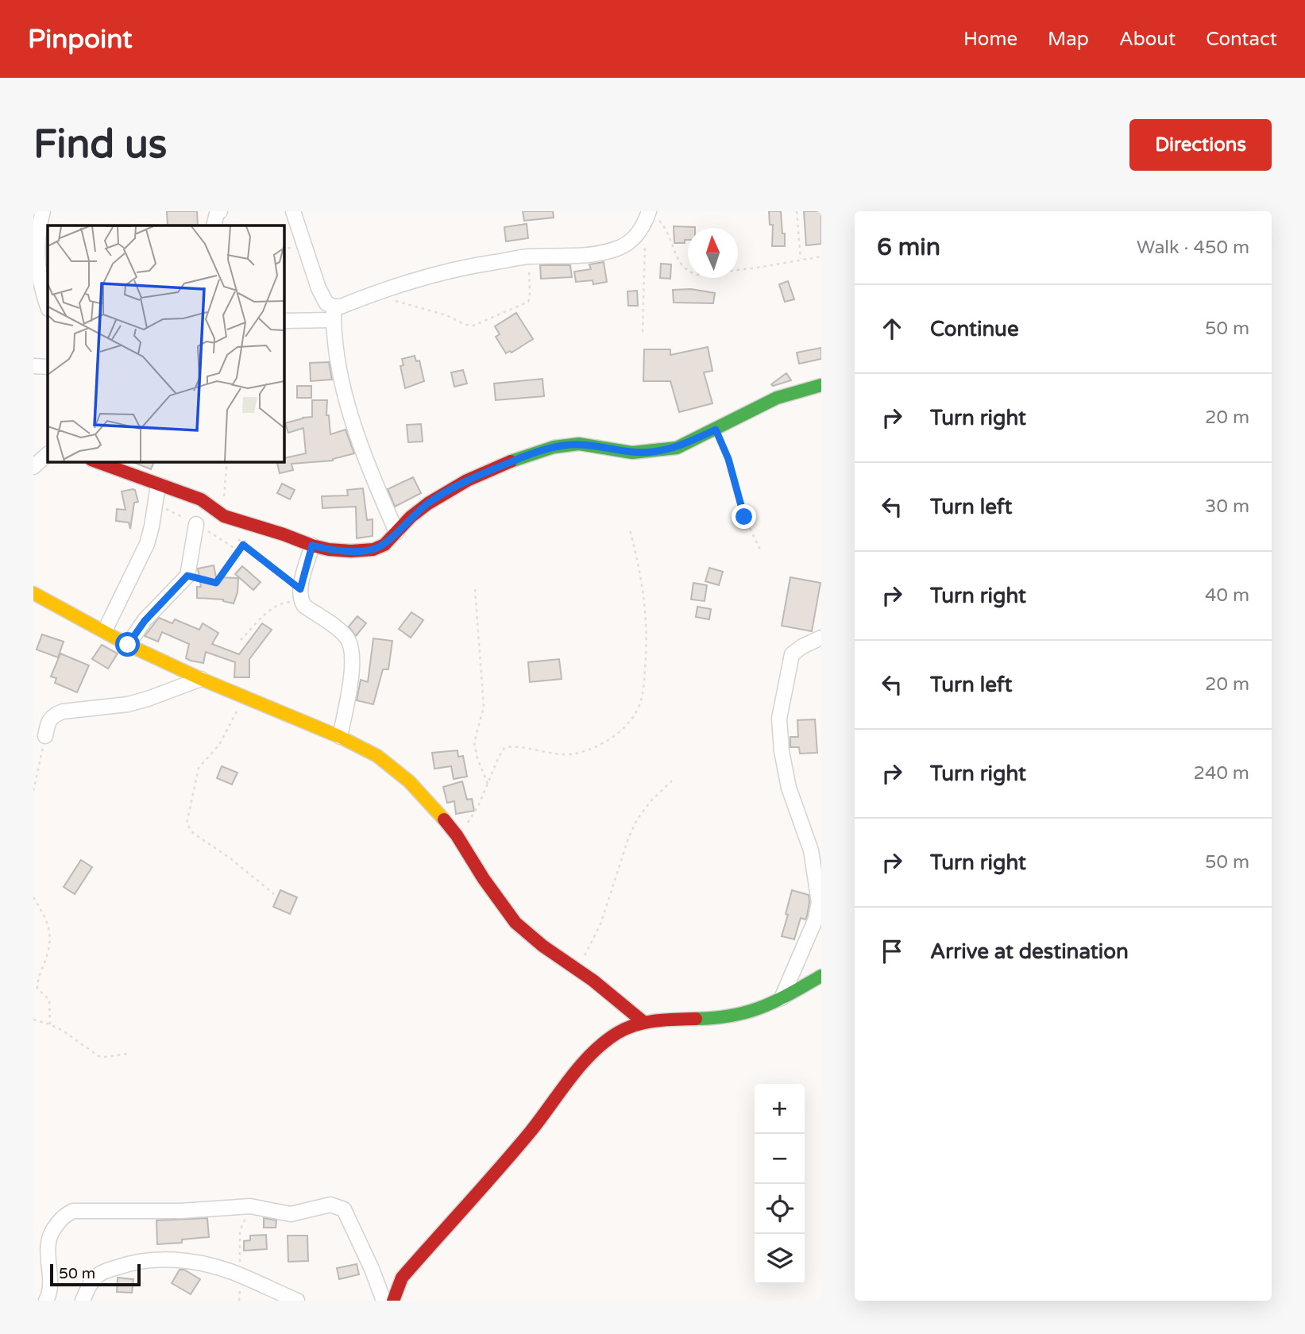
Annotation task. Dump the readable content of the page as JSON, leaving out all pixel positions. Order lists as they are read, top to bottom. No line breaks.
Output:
{"scale_bar":"50 m","north":"top","page":{"header":"Pinpoint","nav":["Home","Map","About","Contact"],"buttons":"Directions","title":"Find us","heading":["6 min","Walk · 450 m"],"list":[["Continue","50 m"],["Turn right","20 m"],["Turn left","30 m"],["Turn right","40 m"],["Turn left","20 m"],["Turn right","240 m"],["Turn right","50 m"],"Arrive at destination"],"map_buttons":["+","−"],"scale":"50 m"}}
